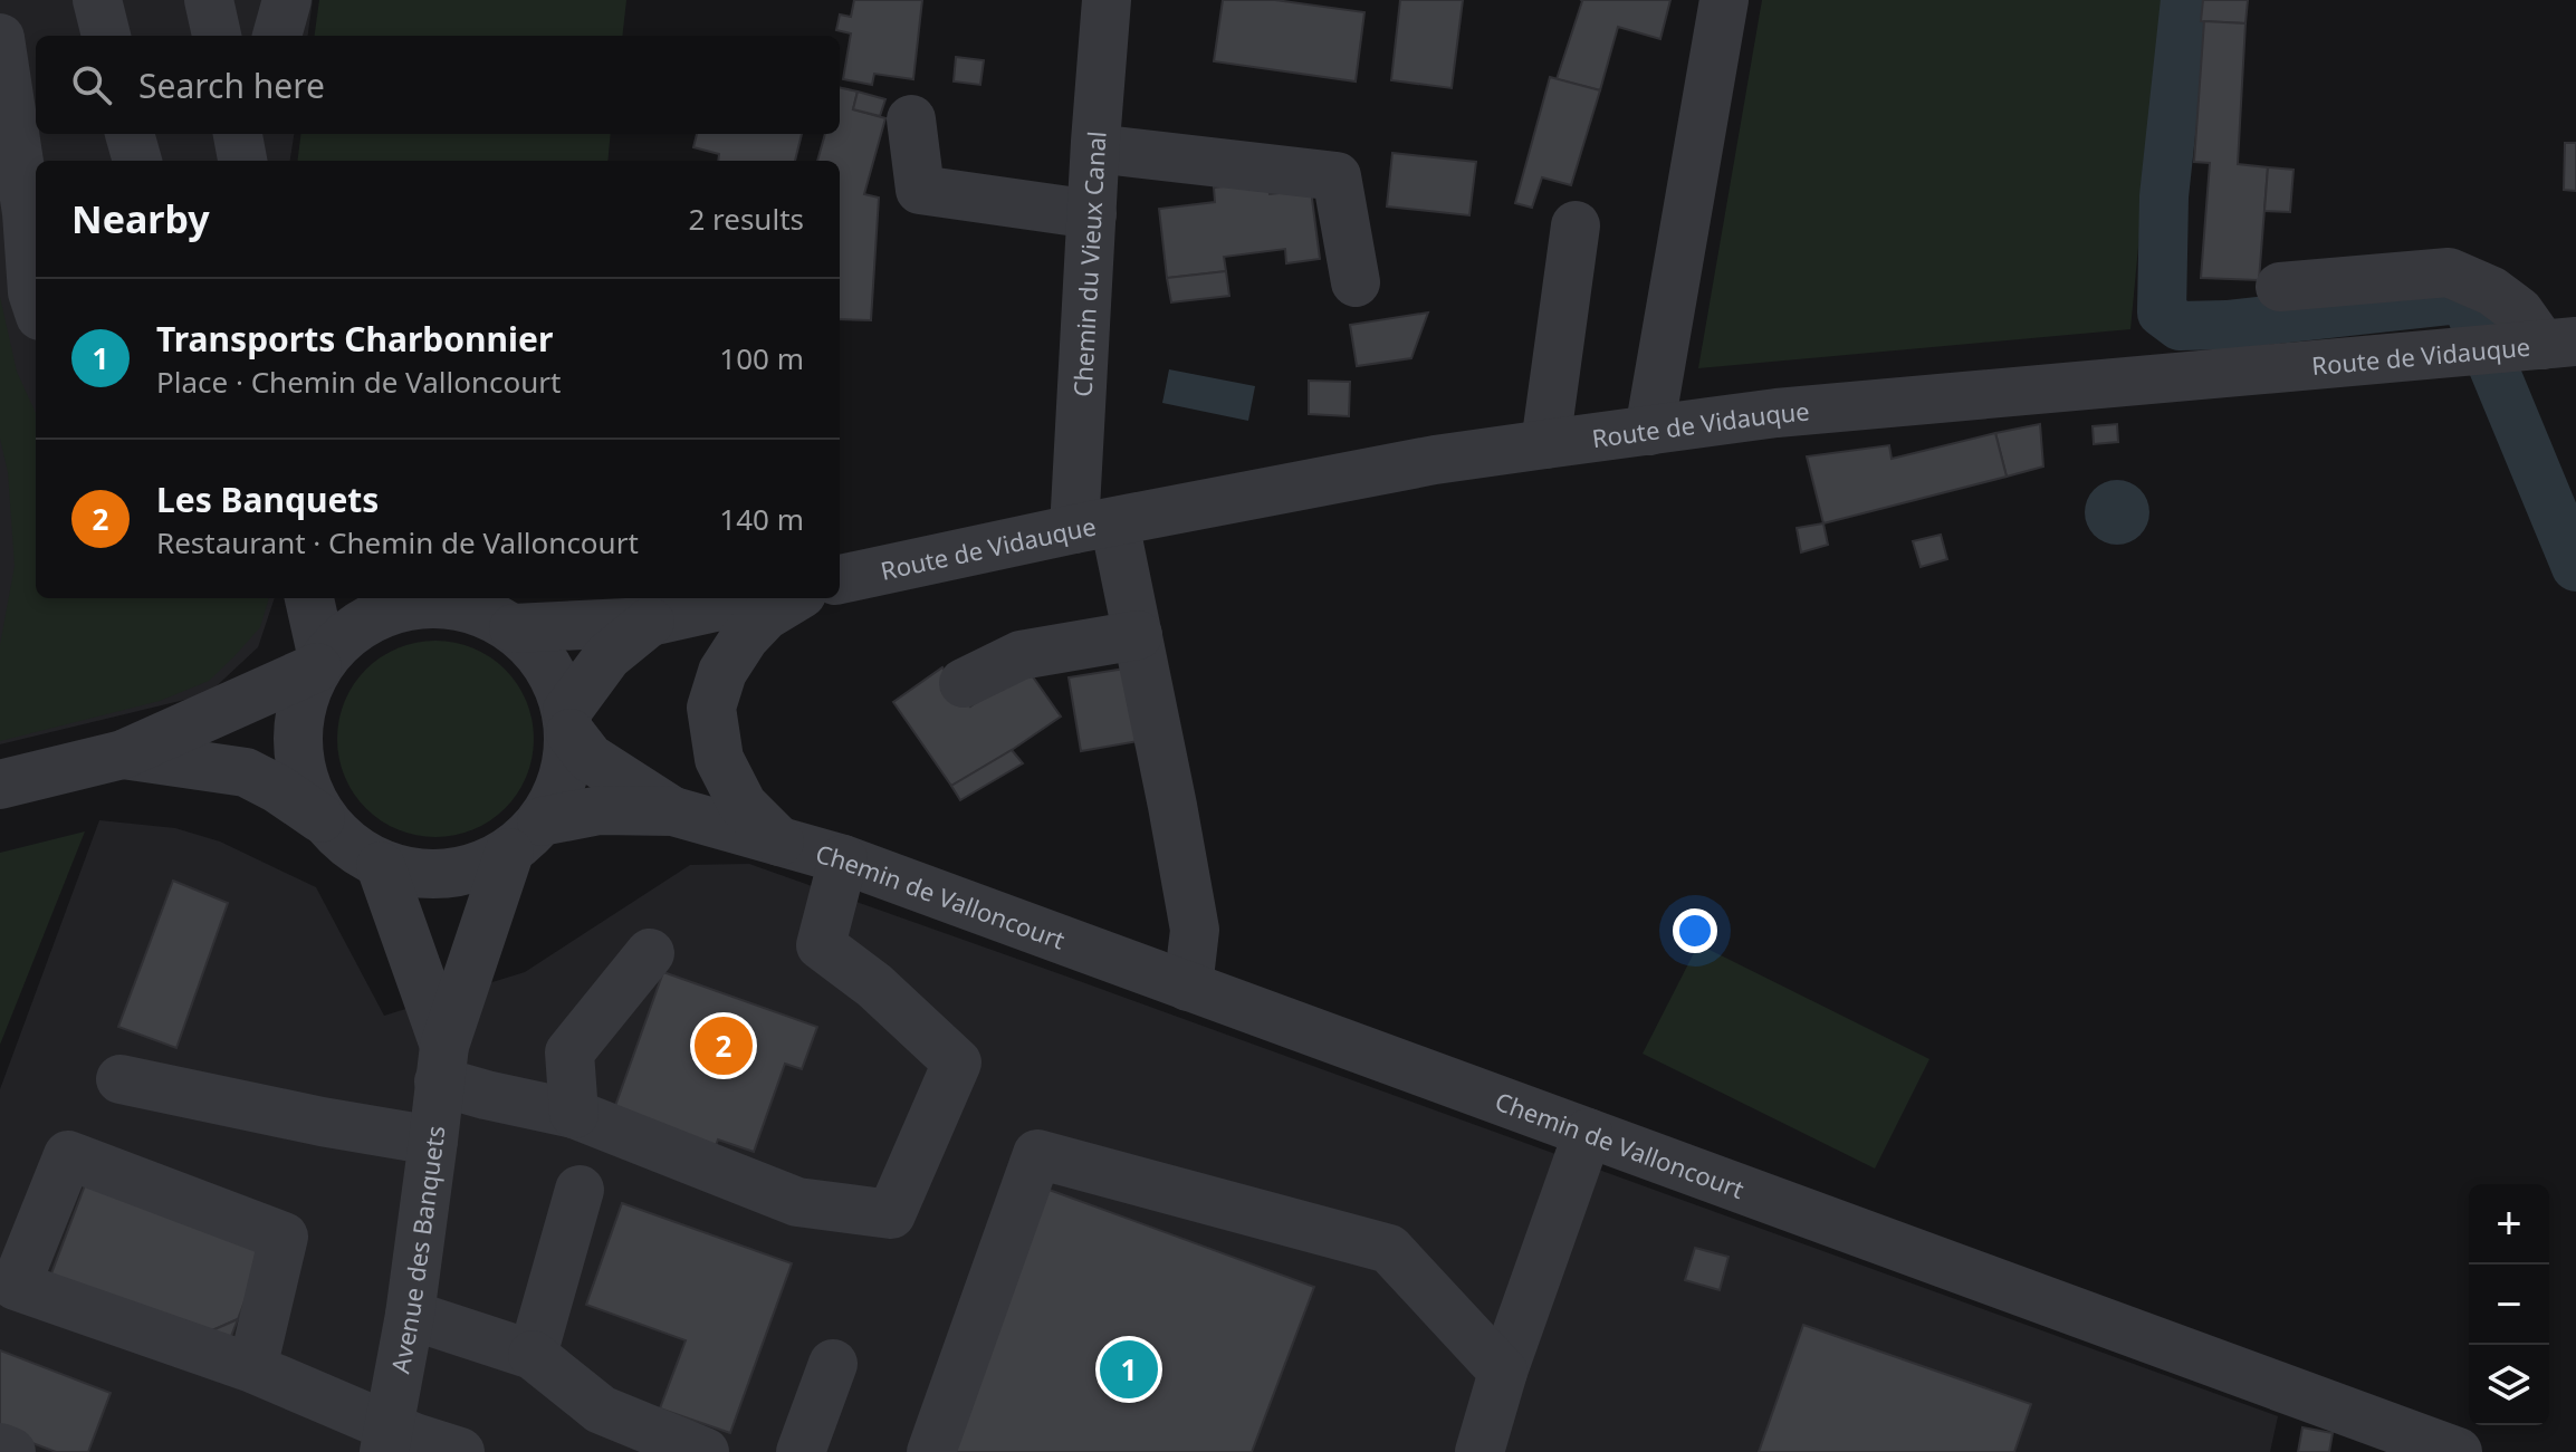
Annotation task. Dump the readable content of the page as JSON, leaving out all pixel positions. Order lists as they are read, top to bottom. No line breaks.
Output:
{"streets":{"street":["Chemin du Vieux Canal","Route de Vidauque","Chemin de Valloncourt","Avenue des Banquets"]},"crossings":[["Chemin du Vieux Canal","Route de Vidauque"],["Chemin du Vieux Canal","Chemin de Valloncourt"],["Chemin de Valloncourt","Avenue des Banquets"]],"page":{"search":"Search here","heading":["Nearby","2 results"],"list":[{"mark":"1","name":"Transports Charbonnier","note":"Place · Chemin de Valloncourt","value":"100 m"},{"mark":"2","name":"Les Banquets","note":"Restaurant · Chemin de Valloncourt","value":"140 m"}],"pins":["2","1"],"map_buttons":["+","−"]}}
